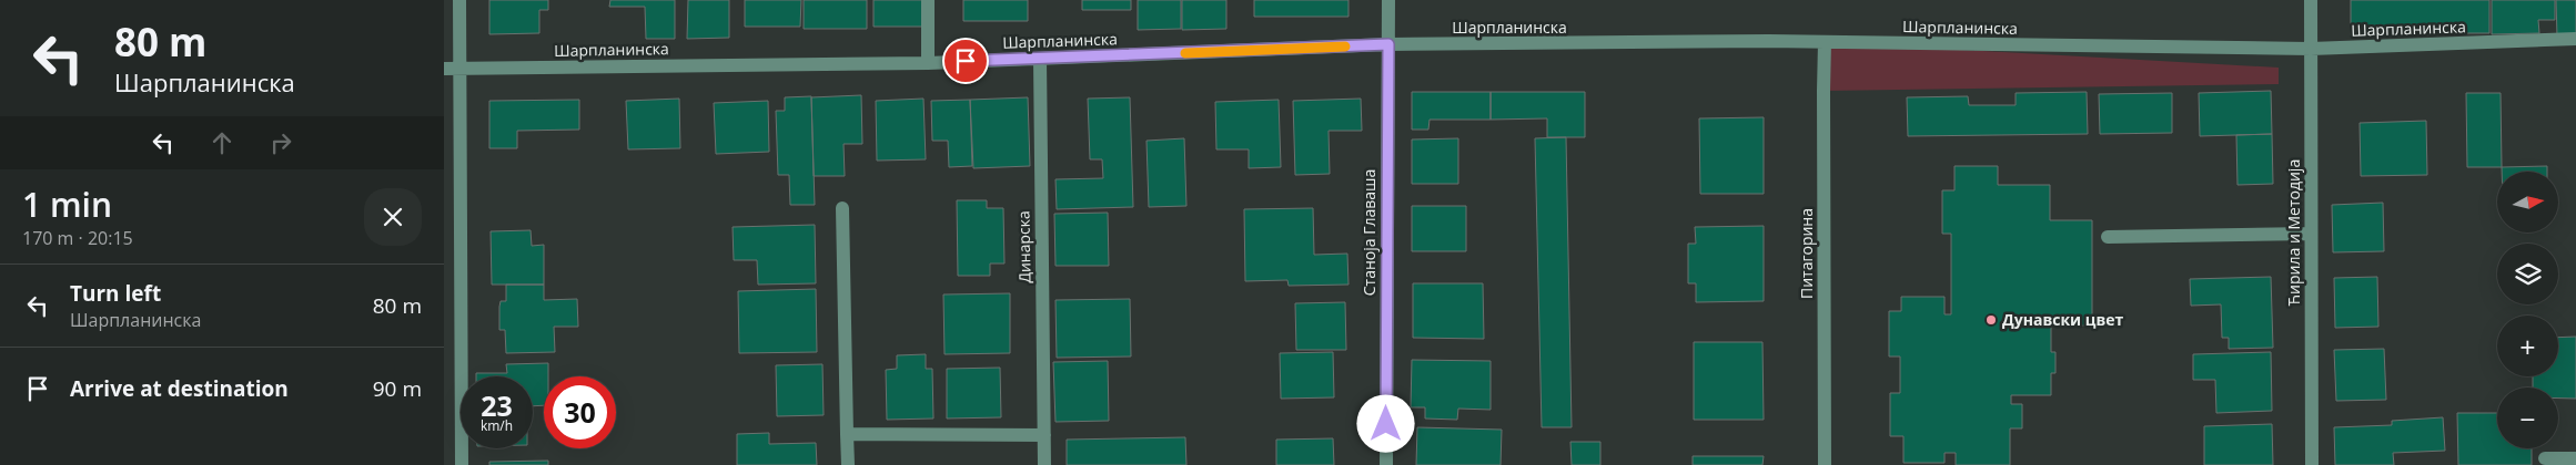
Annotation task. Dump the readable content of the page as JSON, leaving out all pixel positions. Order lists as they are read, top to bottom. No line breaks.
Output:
{"streets":{"street":["Шарпланинска","Станоја Главаша","Ћирила и Методија","Динарска","Питагорина"]},"crossings":[["Шарпланинска","Станоја Главаша"],["Шарпланинска","Ћирила и Методија"],["Шарпланинска","Динарска"],["Шарпланинска","Питагорина"]],"places":["Дунавски цвет"],"north":"right","page":{"turn":["80 m","Шарпланинска"],"heading":["1 min","170 m · 20:15"],"map_buttons":["+","−"],"list":[{"name":"Turn left","note":"Шарпланинска","value":"80 m"},{"name":"Arrive at destination","value":"90 m"}],"speed":"23 km/h","limit":"30"}}
